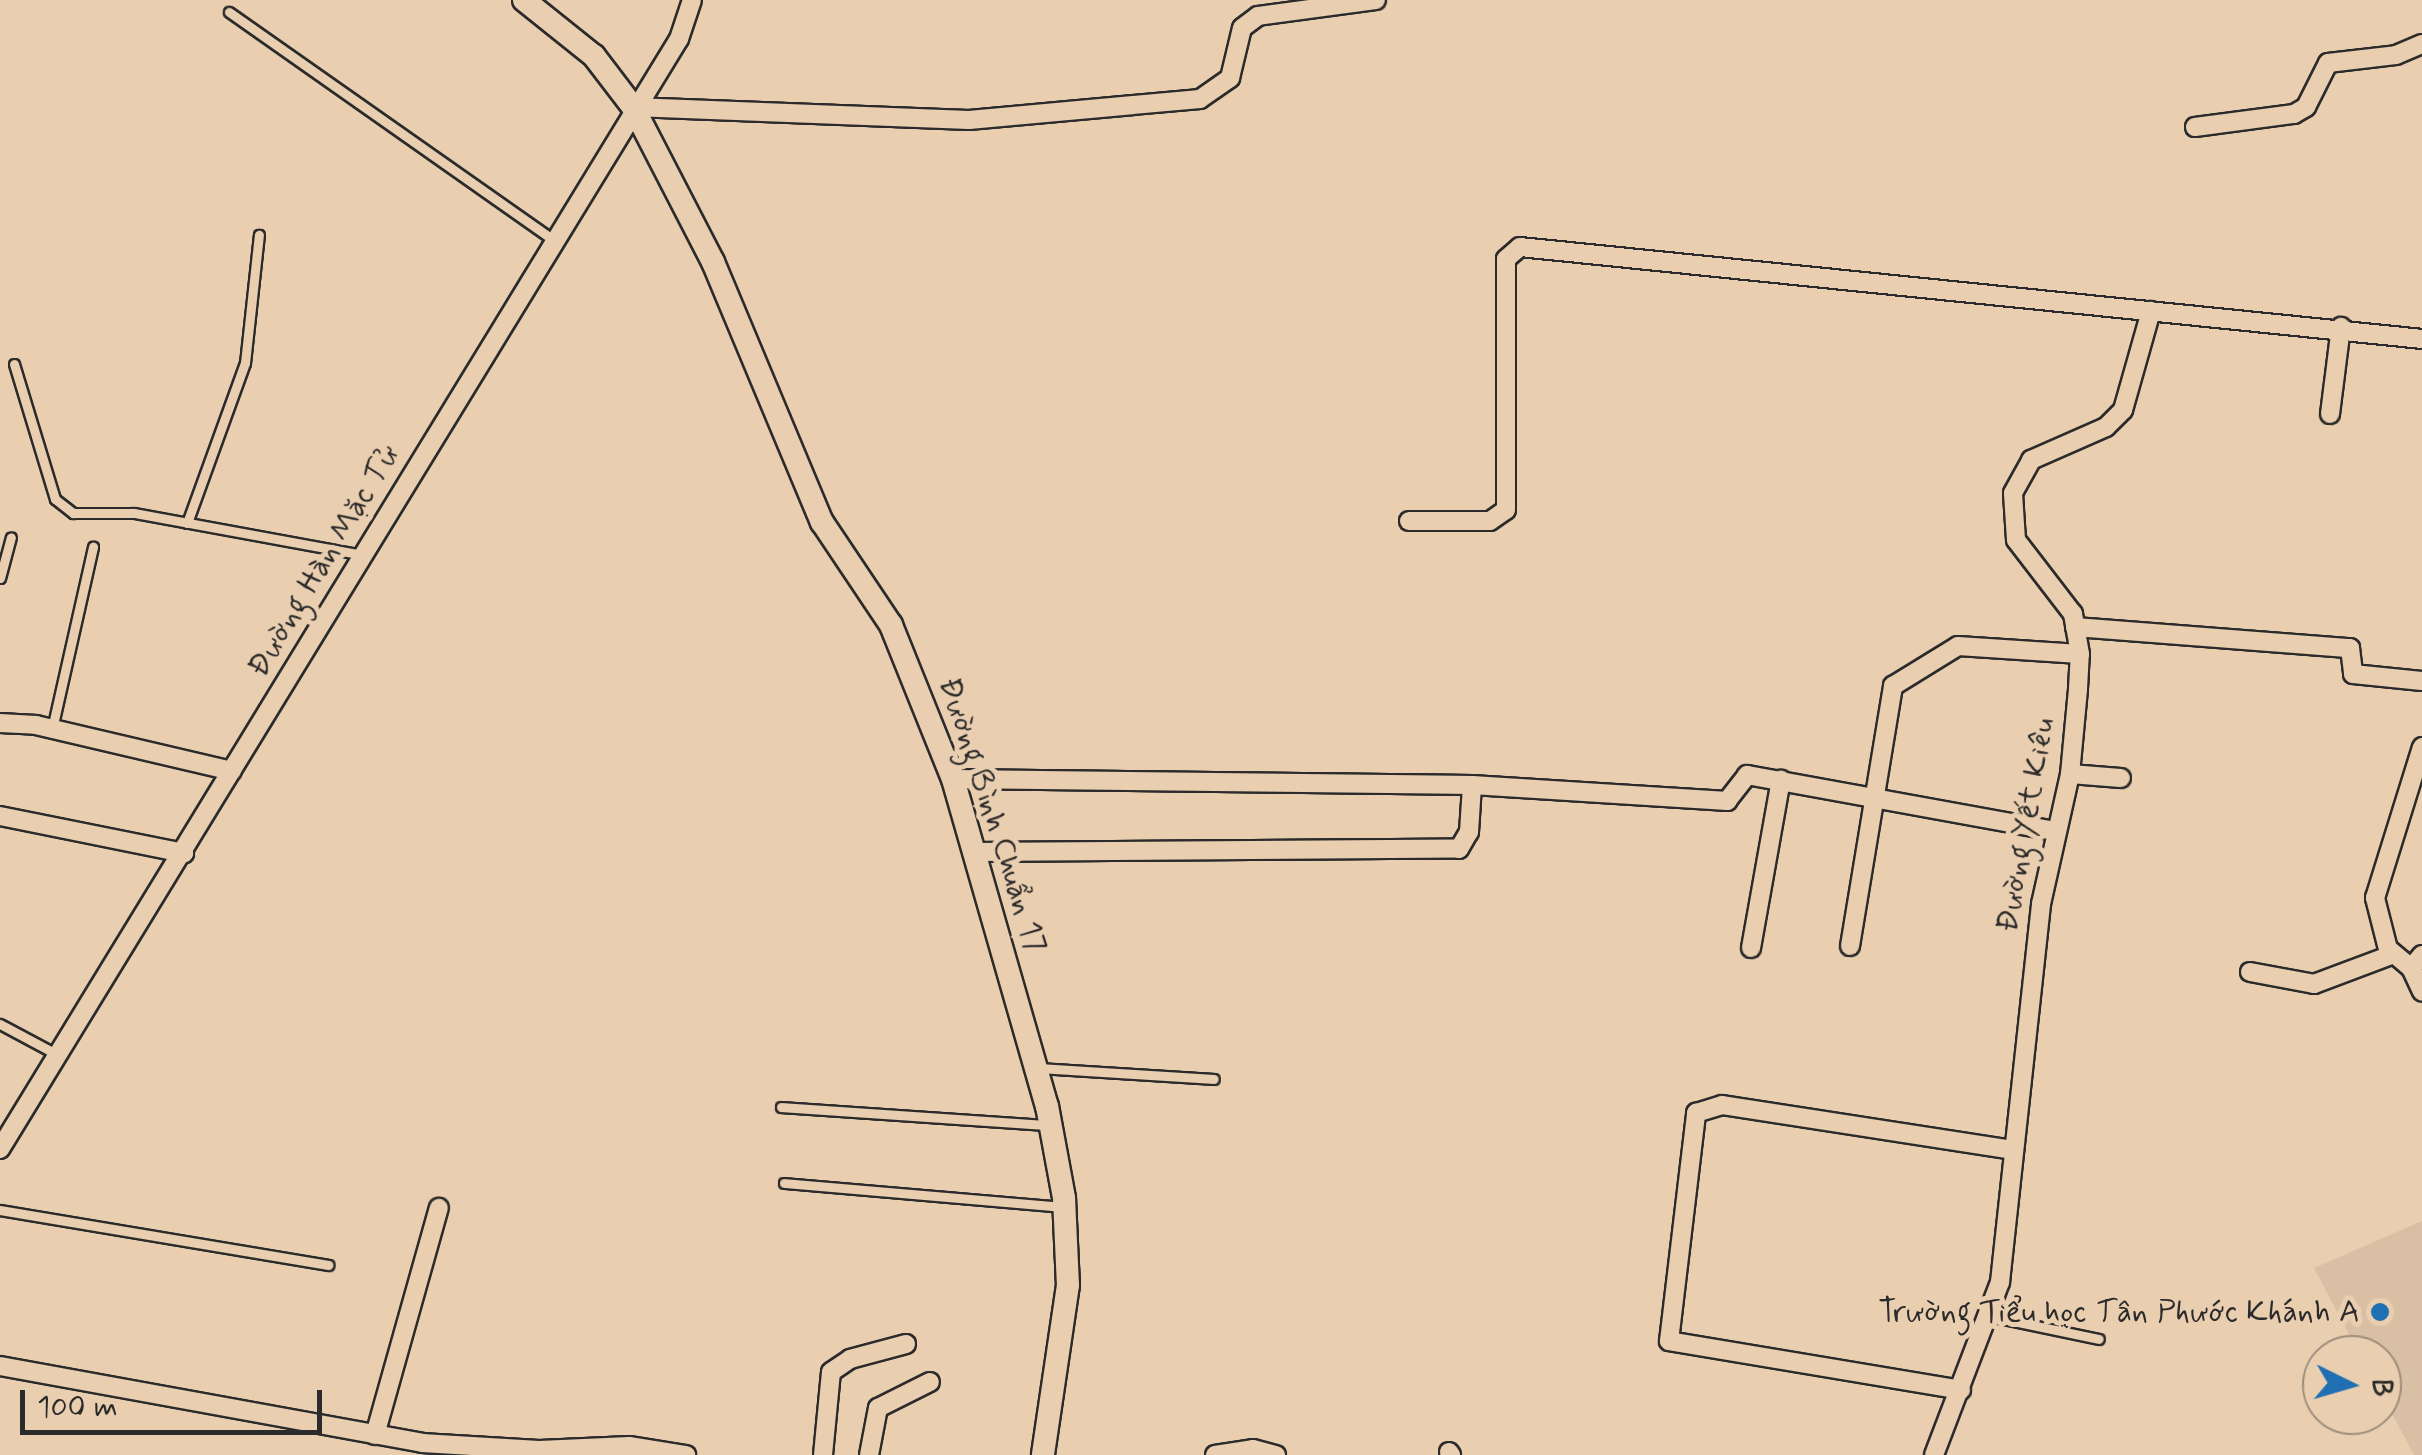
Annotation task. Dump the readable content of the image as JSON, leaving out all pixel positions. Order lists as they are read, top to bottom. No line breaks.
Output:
{"streets":{"street":["Đường Hàn Mặc Tử","Đường Bình Chuẩn 17","Đường Yết Kiêu"]},"crossings":[["Đường Hàn Mặc Tử","Đường Bình Chuẩn 17"]],"places":["Trường Tiểu học Tân Phước Khánh A"],"scale_bar":"100 m","north":"right"}
